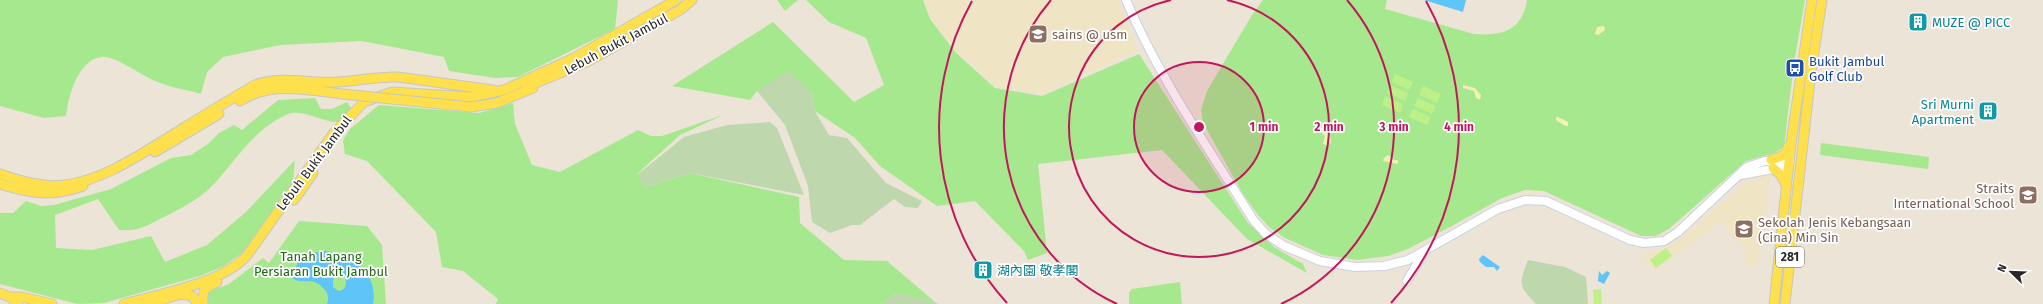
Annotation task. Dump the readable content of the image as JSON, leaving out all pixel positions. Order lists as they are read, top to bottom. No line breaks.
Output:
{"streets":{"main road":["Lebuh Bukit Jambul","281"]},"parks":["Tanah Lapang Persiaran Bukit Jambul"],"places":{"building":["MUZE @ PICC","Sri Murni Apartment","湖內園 敬孝閣"],"school or university":["sains @ usm","Straits International School","Sekolah Jenis Kebangsaan (Cina) Min Sin"],"bus stop":["Bukit Jambul Golf Club"]},"north":"top left","rings":["1 min","2 min","3 min","4 min"]}
